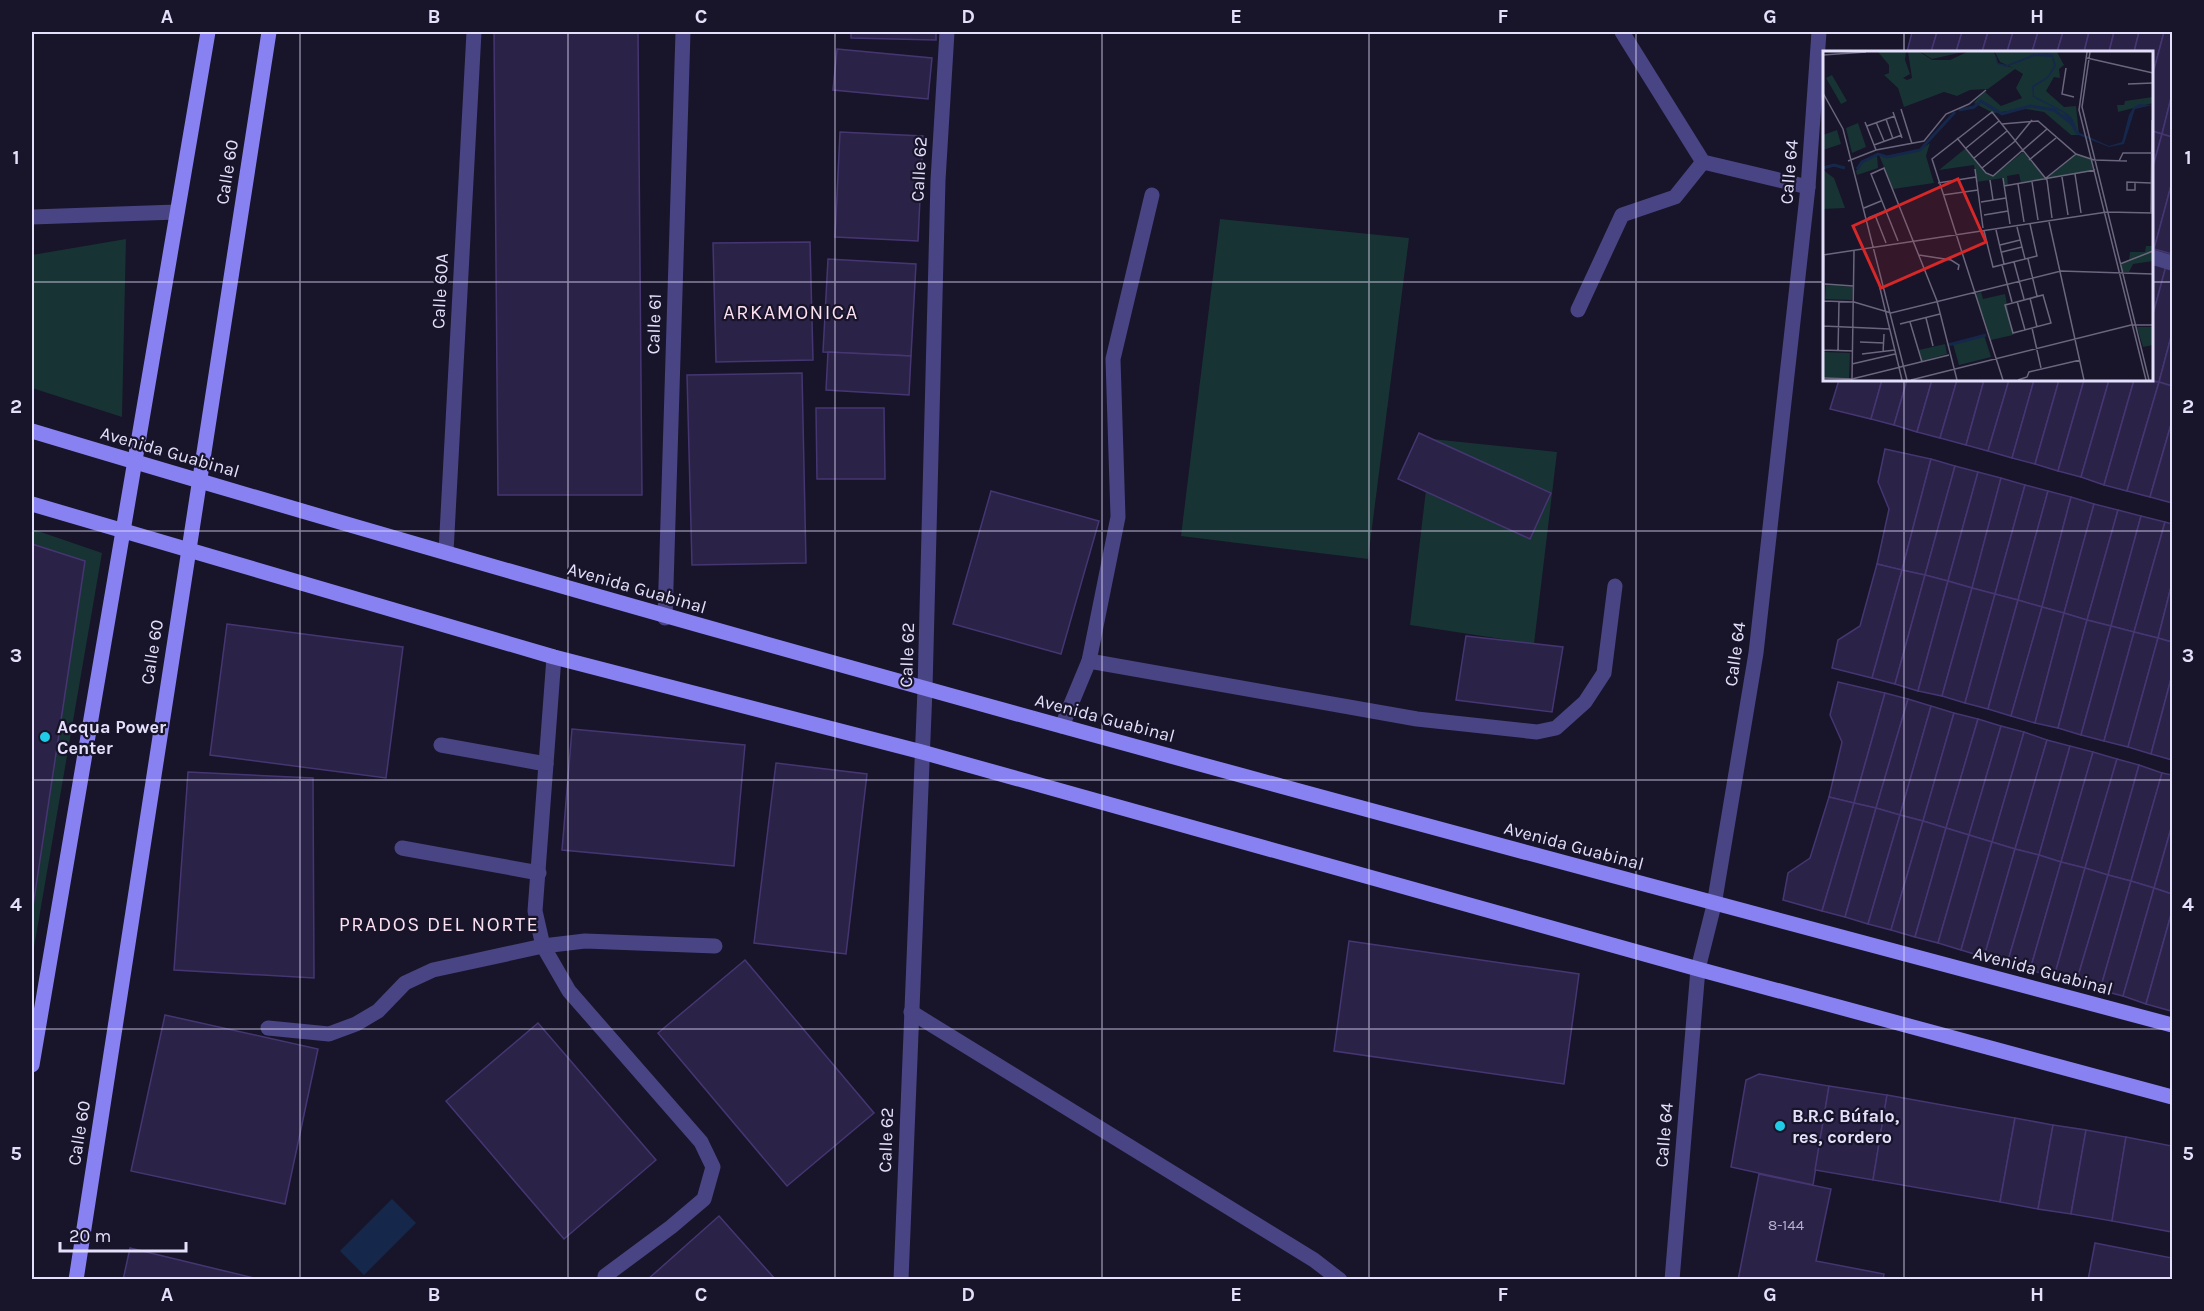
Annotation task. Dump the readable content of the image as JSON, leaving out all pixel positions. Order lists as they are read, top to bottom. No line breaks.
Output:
{"streets":{"main road":["Calle 60","Avenida Guabinal"],"street":["Calle 62","Calle 64","Calle 60A","Calle 61"]},"crossings":[["Calle 62","Avenida Guabinal"],["Calle 60","Avenida Guabinal"],["Calle 64","Avenida Guabinal"],["Calle 60A","Avenida Guabinal"],["Calle 61","Avenida Guabinal"]],"districts":["ARKAMONICA","PRADOS DEL NORTE"],"places":["Acqua Power Center","B.R.C Búfalo, res, cordero"],"house_numbers":["8-144"],"scale_bar":"20 m","grid":{"columns":["A","B","C","D","E","F","G","H"],"rows":["1","2","3","4","5"]}}
